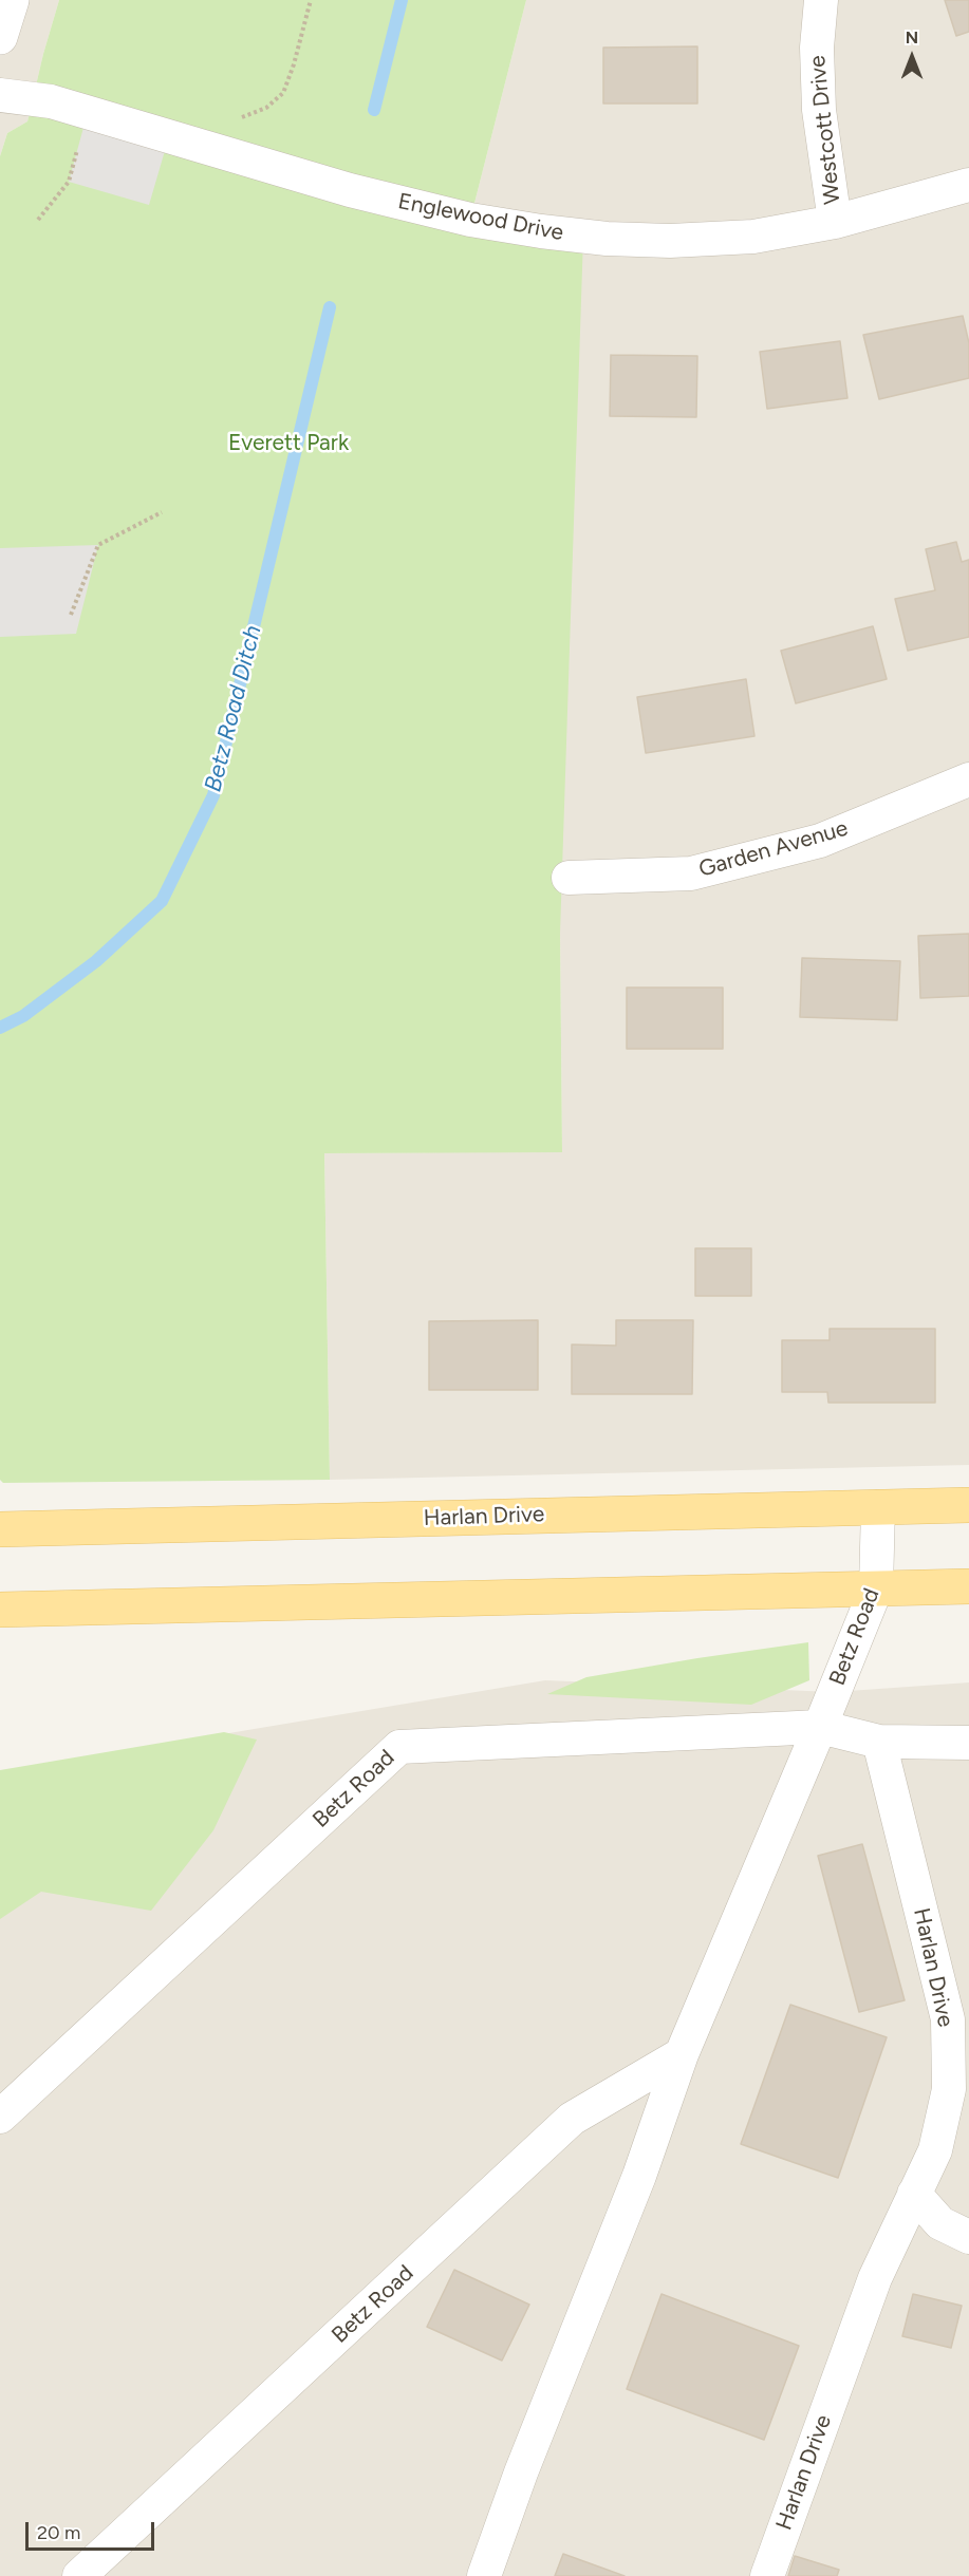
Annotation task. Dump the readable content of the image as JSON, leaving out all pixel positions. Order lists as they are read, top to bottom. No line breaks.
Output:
{"streets":{"main road":["Harlan Drive"],"street":["Westcott Drive","Englewood Drive","Garden Avenue","Betz Road"]},"crossings":[["Westcott Drive","Englewood Drive"],["Harlan Drive","Betz Road"]],"water":["Betz Road Ditch"],"parks":["Everett Park"],"scale_bar":"20 m","north":"top"}
